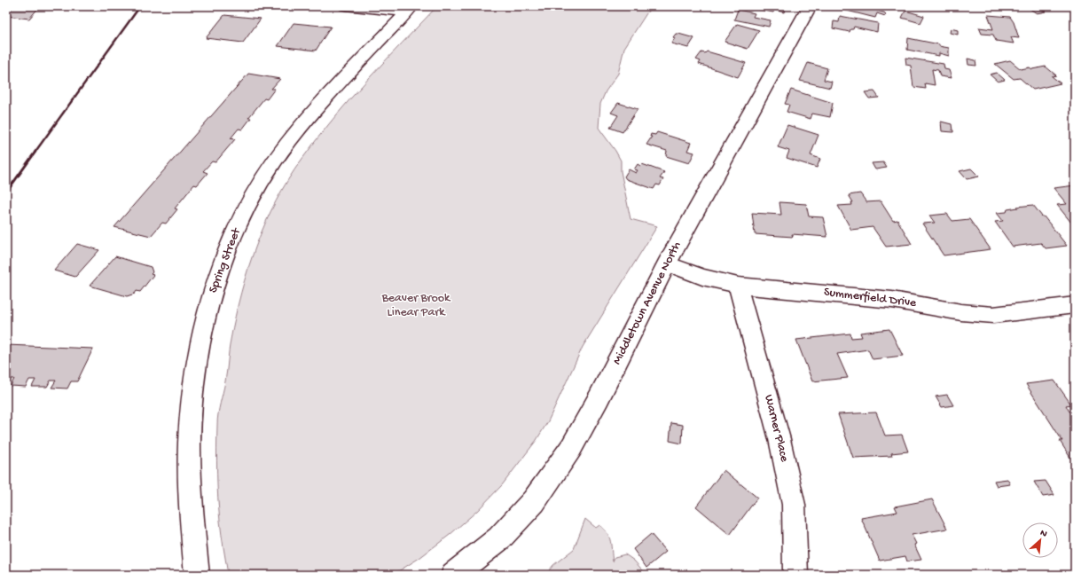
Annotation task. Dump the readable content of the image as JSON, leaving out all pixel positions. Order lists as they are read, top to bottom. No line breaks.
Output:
{"streets":{"street":["Spring Street","Summerfield Drive","Middletown Avenue North","Warner Place"]},"crossings":[["Summerfield Drive","Middletown Avenue North"],["Summerfield Drive","Warner Place"]],"parks":["Beaver Brook Linear Park"],"north":"top right"}
